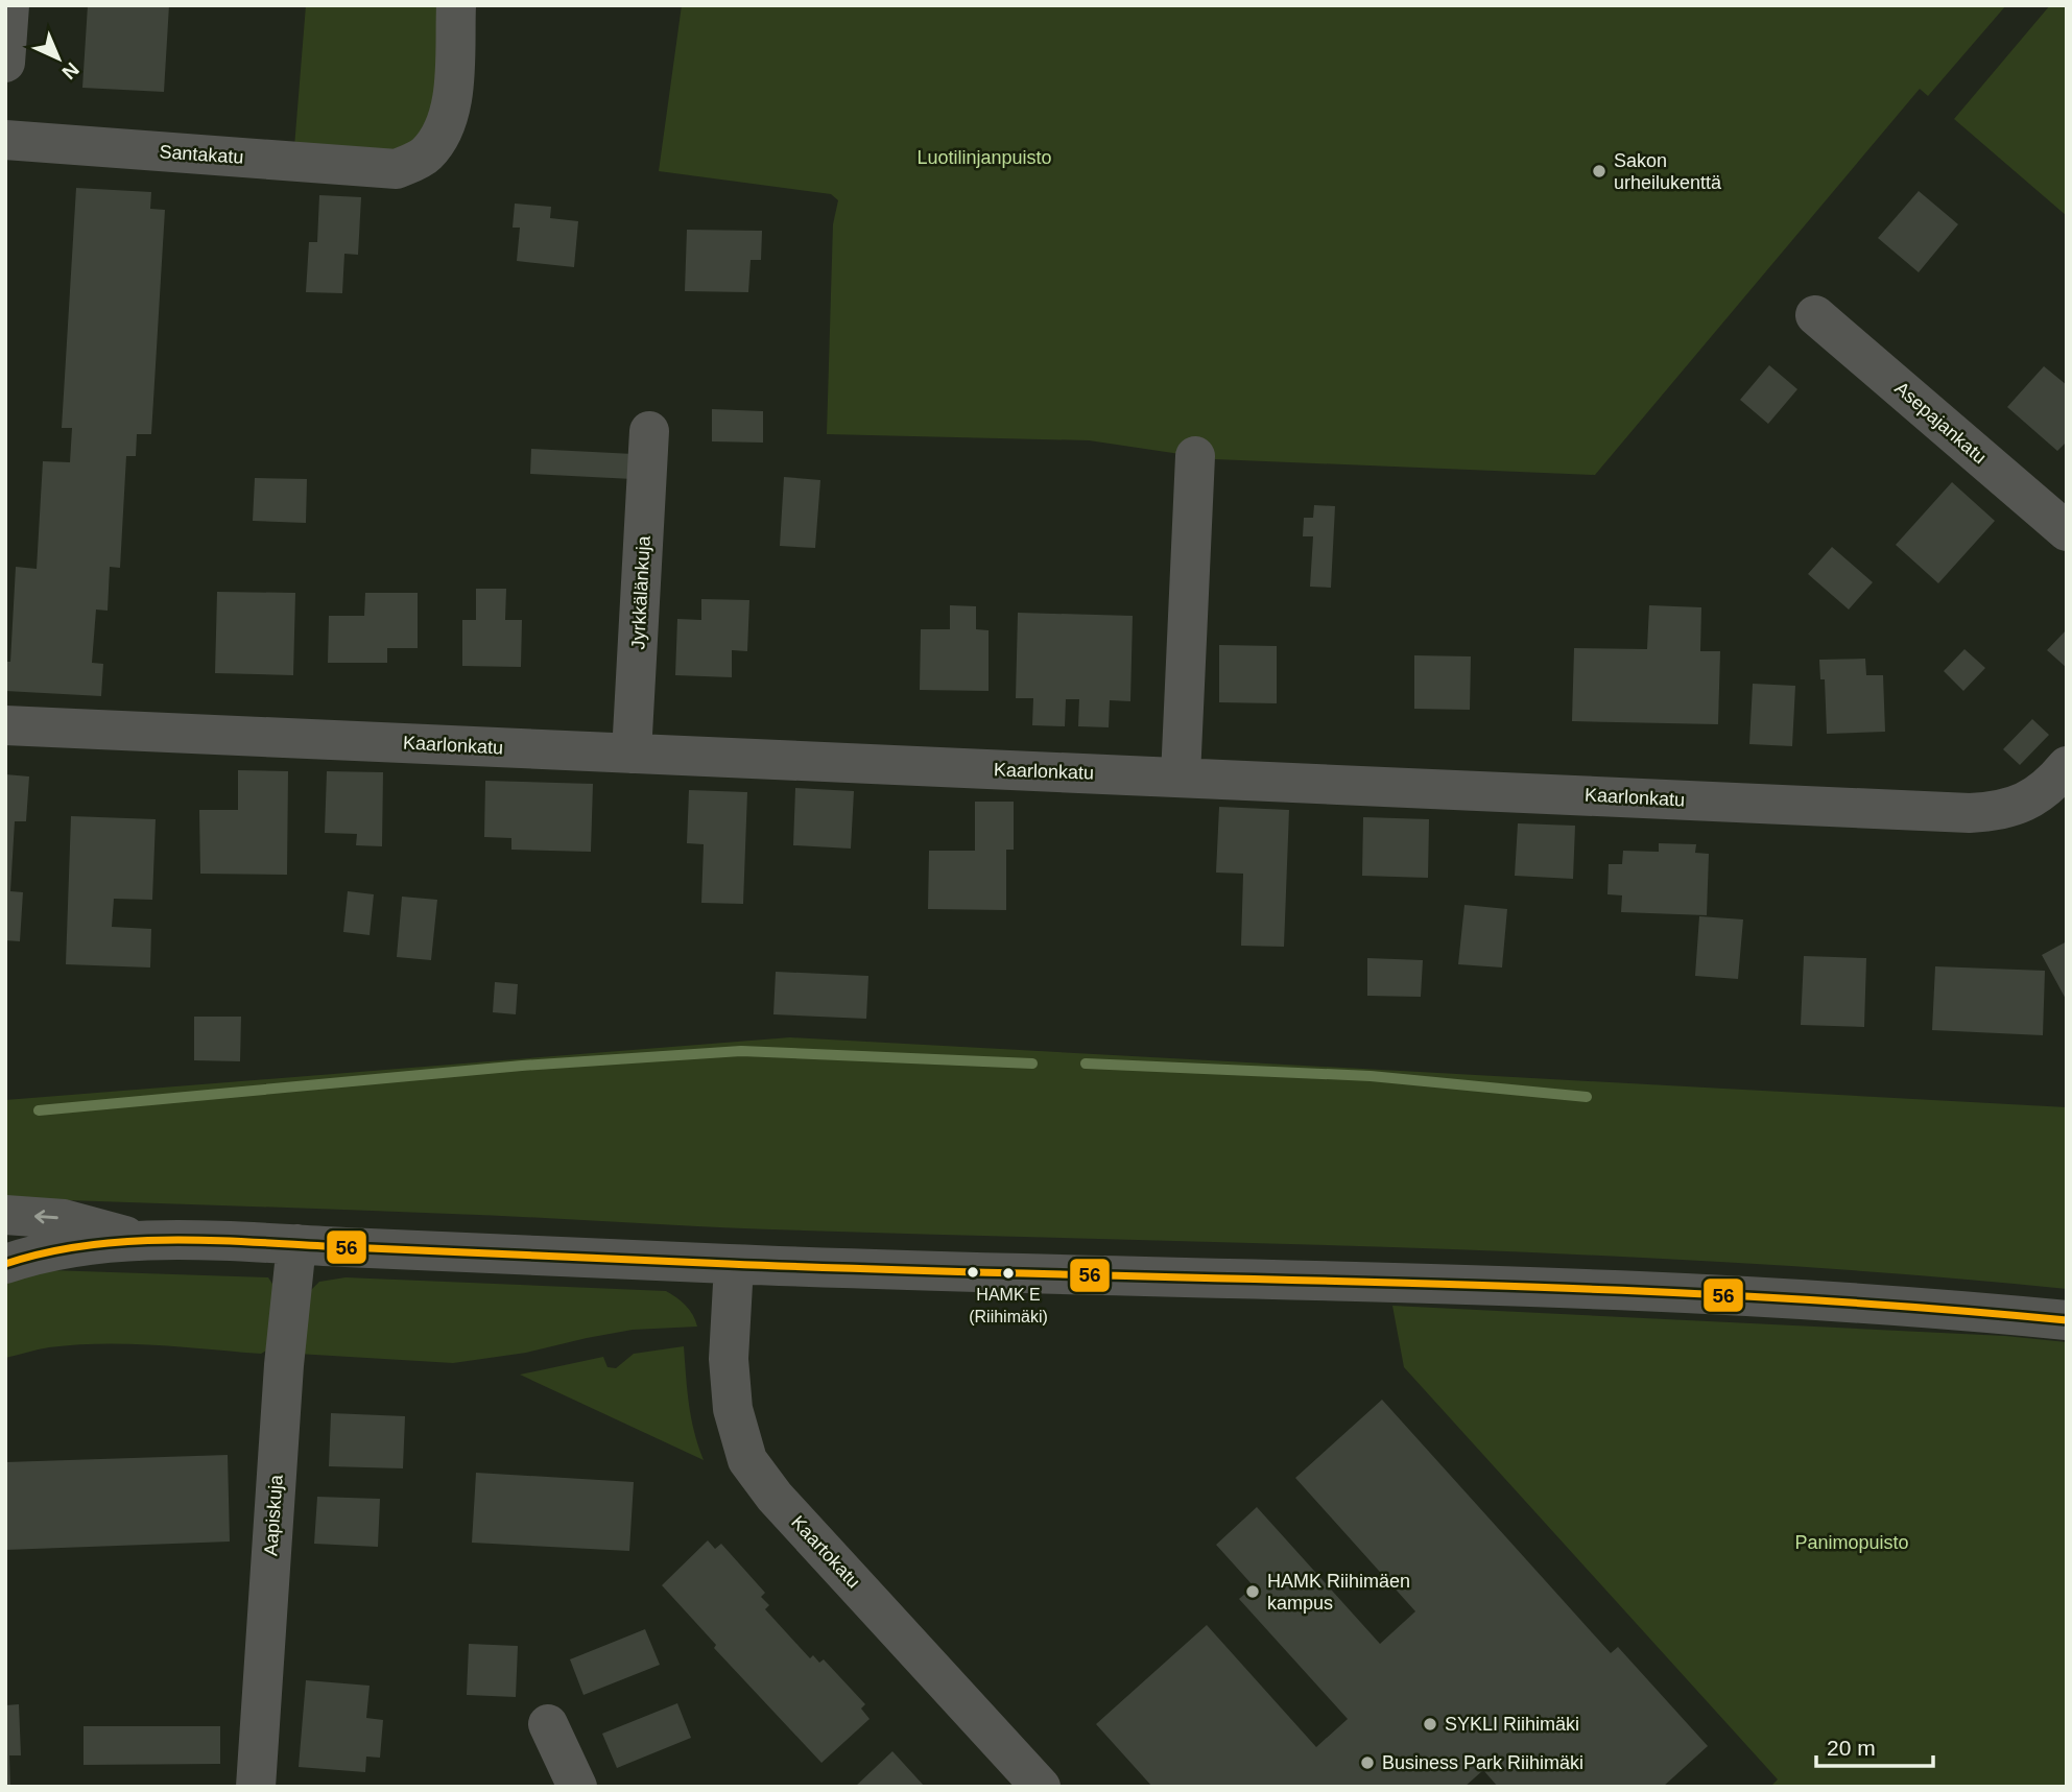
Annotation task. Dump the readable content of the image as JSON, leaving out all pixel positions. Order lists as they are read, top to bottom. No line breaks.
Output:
{"streets":{"street":["Santakatu","Asepajankatu","Jyrkkälänkuja","Kaarlonkatu","Aapiskuja","Kaartokatu"]},"crossings":[["Jyrkkälänkuja","Kaarlonkatu"]],"parks":["Luotilinjanpuisto","Panimopuisto"],"places":["Sakon urheilukenttä","HAMK E (Riihimäki)","HAMK Riihimäen kampus","SYKLI Riihimäki","Business Park Riihimäki"],"lines":["transit line 56"],"scale_bar":"20 m","north":"bottom right"}
